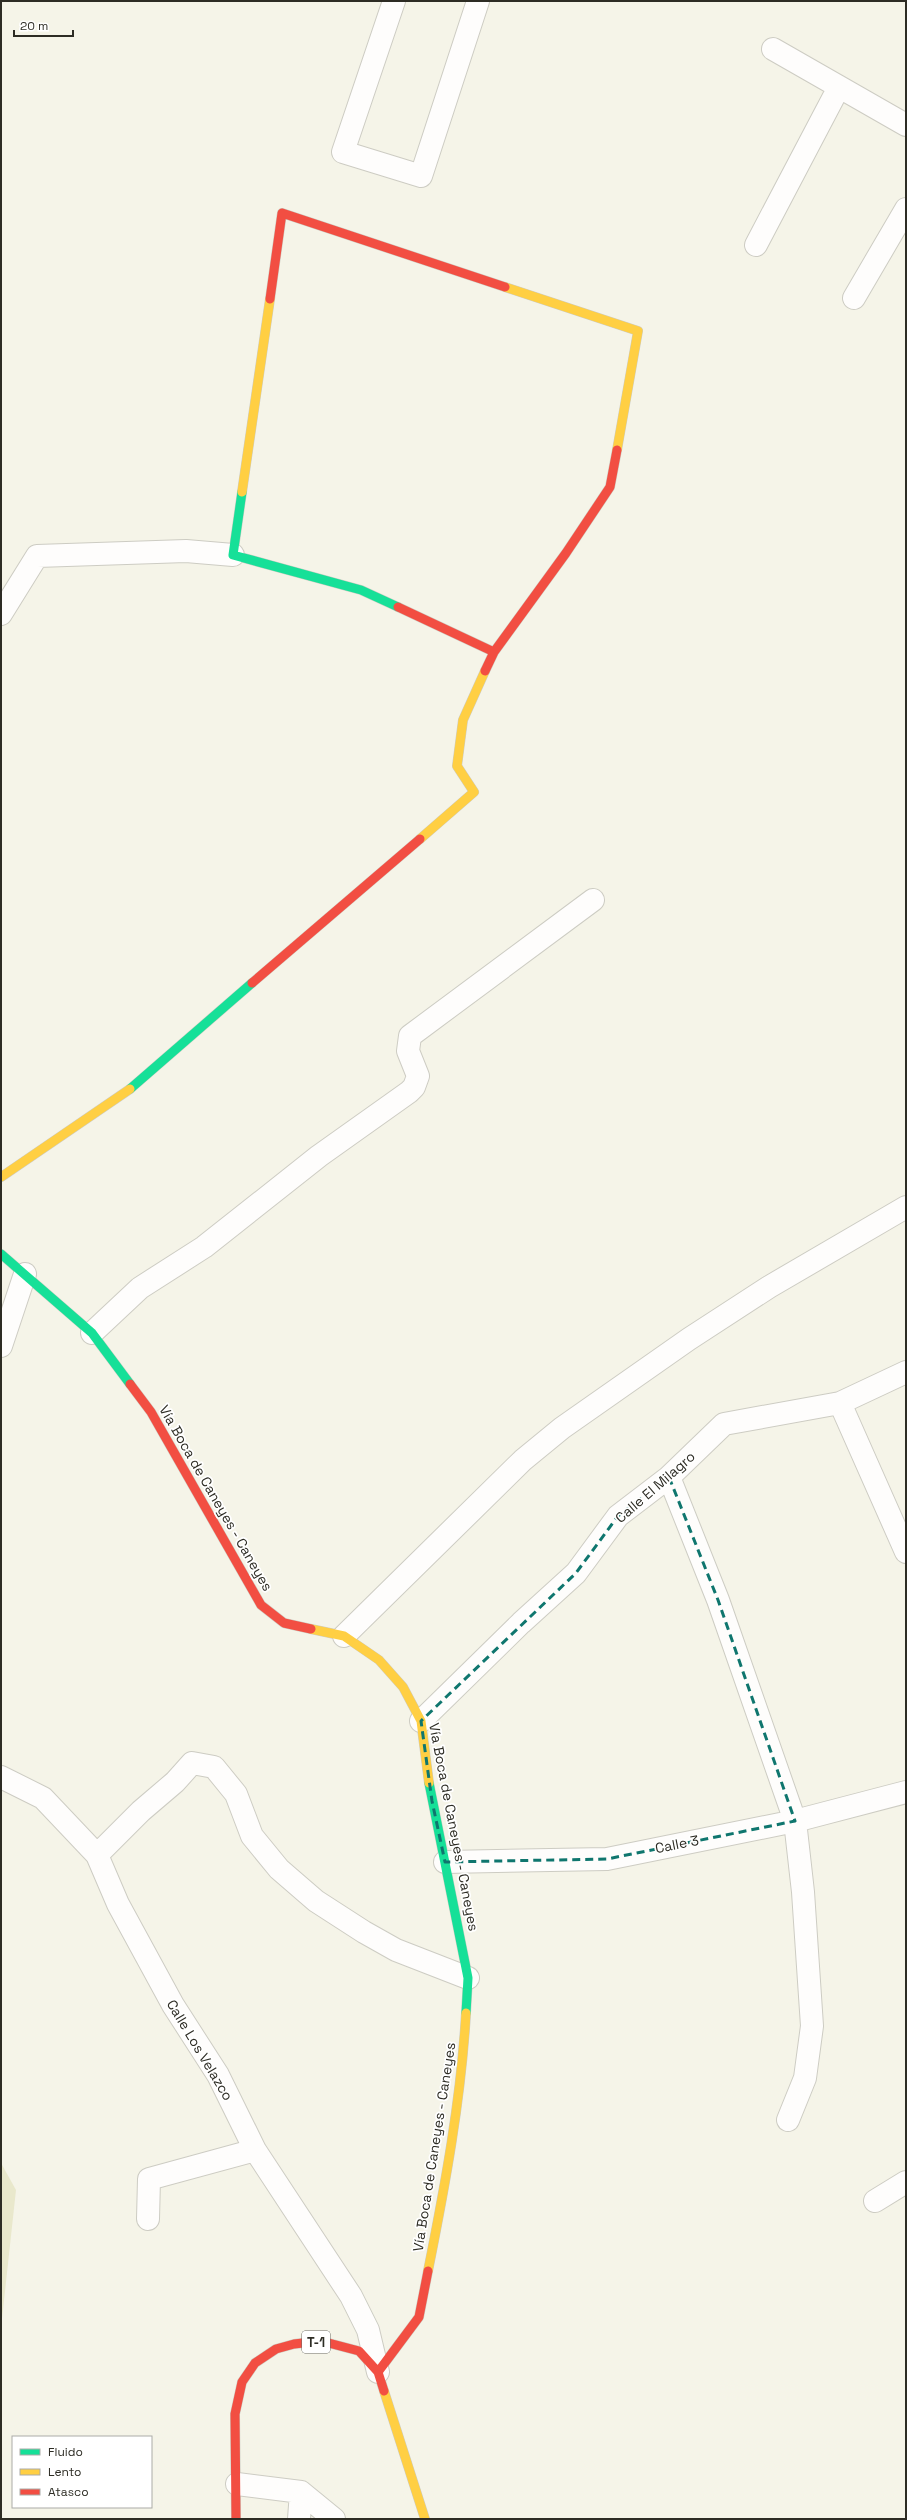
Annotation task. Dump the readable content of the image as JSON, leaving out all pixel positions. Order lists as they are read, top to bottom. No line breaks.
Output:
{"streets":{"main road":["Vía Boca de Caneyes - Caneyes","T-1"],"street":["Calle El Milagro","Calle 3","Calle Los Velazco"]},"crossings":[["Calle El Milagro","Vía Boca de Caneyes - Caneyes"],["Vía Boca de Caneyes - Caneyes","Calle 3"],["Vía Boca de Caneyes - Caneyes","Calle Los Velazco"],["Vía Boca de Caneyes - Caneyes","T-1"],["Calle Los Velazco","T-1"]],"legend":["Fluido","Lento","Atasco"],"scale_bar":"20 m"}
